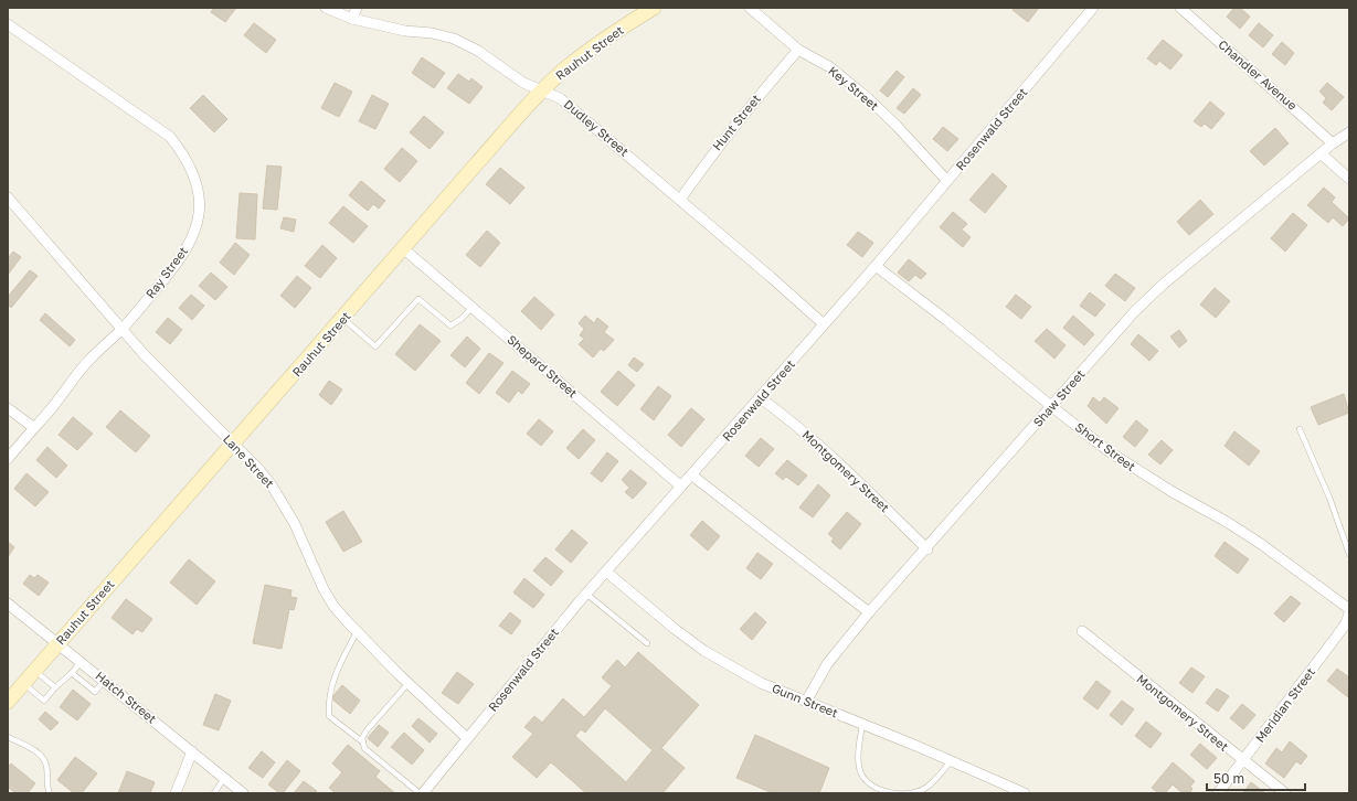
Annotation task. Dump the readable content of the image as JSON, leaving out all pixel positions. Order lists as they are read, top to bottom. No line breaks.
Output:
{"streets":{"main road":["Rauhut Street"],"street":["Chandler Avenue","Key Street","Hunt Street","Dudley Street","Rosenwald Street","Ray Street","Shepard Street","Shaw Street","Short Street","Lane Street","Montgomery Street","Hatch Street","Gunn Street","Meridian Street"]},"crossings":[["Rauhut Street","Dudley Street"],["Rauhut Street","Shepard Street"],["Rauhut Street","Lane Street"],["Rauhut Street","Hatch Street"],["Chandler Avenue","Shaw Street"],["Key Street","Hunt Street"],["Key Street","Rosenwald Street"],["Hunt Street","Dudley Street"],["Dudley Street","Rosenwald Street"],["Rosenwald Street","Shepard Street"],["Rosenwald Street","Short Street"],["Rosenwald Street","Lane Street"],["Rosenwald Street","Montgomery Street"],["Rosenwald Street","Gunn Street"],["Ray Street","Lane Street"],["Shaw Street","Short Street"],["Shaw Street","Montgomery Street"],["Shaw Street","Gunn Street"],["Montgomery Street","Meridian Street"]],"scale_bar":"50 m"}
